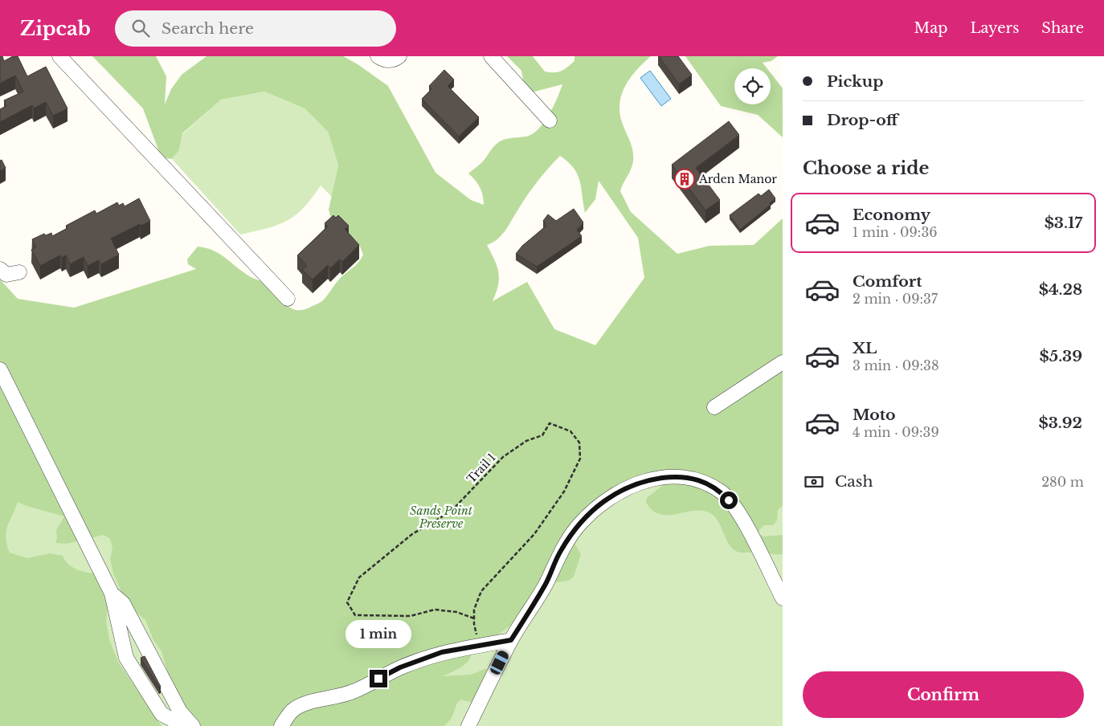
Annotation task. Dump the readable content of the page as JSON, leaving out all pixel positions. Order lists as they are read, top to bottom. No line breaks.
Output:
{"streets":{"path":["Trail 1"]},"parks":["Sands Point Preserve"],"places":{"building":["Arden Manor"]},"page":{"header":"Zipcab","search":"Search here","nav":["Map","Layers","Share"],"banner":["Pickup","Drop-off"],"heading":"Choose a ride","list":[{"name":"Economy","note":"1 min · 09:36","value":"$3.17"},{"name":"Comfort","note":"2 min · 09:37","value":"$4.28"},{"name":"XL","note":"3 min · 09:38","value":"$5.39"},{"name":"Moto","note":"4 min · 09:39","value":"$3.92"}],"pay":["Cash","280 m"],"bubble":"1 min","buttons":"Confirm"}}
